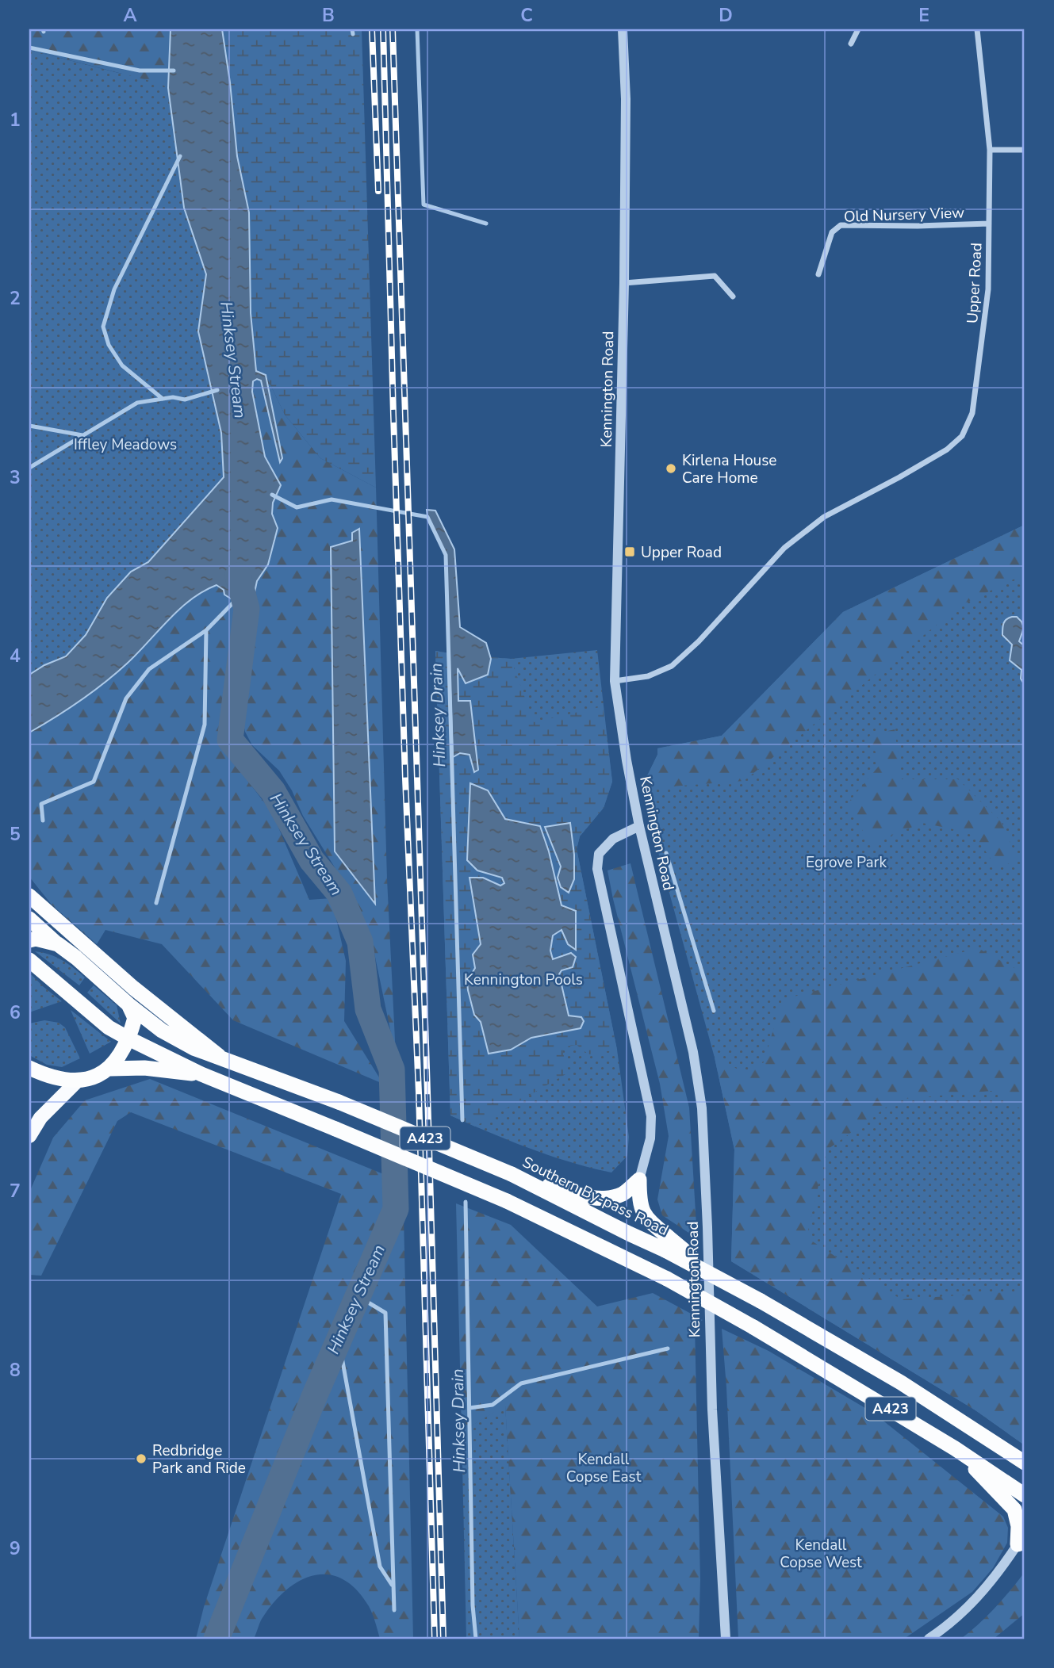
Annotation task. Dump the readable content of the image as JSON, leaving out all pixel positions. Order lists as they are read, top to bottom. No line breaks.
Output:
{"streets":{"highway":["A423","Southern By-pass Road"],"street":["Old Nursery View","Upper Road","Kennington Road"]},"crossings":[["Old Nursery View","Upper Road"],["Upper Road","Kennington Road"],["A423","Southern By-pass Road"]],"water":["Hinksey Stream","Hinksey Drain"],"parks":["Iffley Meadows","Egrove Park","Kennington Pools","Kendall Copse East","Kendall Copse West"],"places":{"other":["Kirlena House Care Home","Redbridge Park and Ride"],"transit":["Upper Road"]},"grid":{"columns":["A","B","C","D","E"],"rows":["1","2","3","4","5","6","7","8","9"]}}
